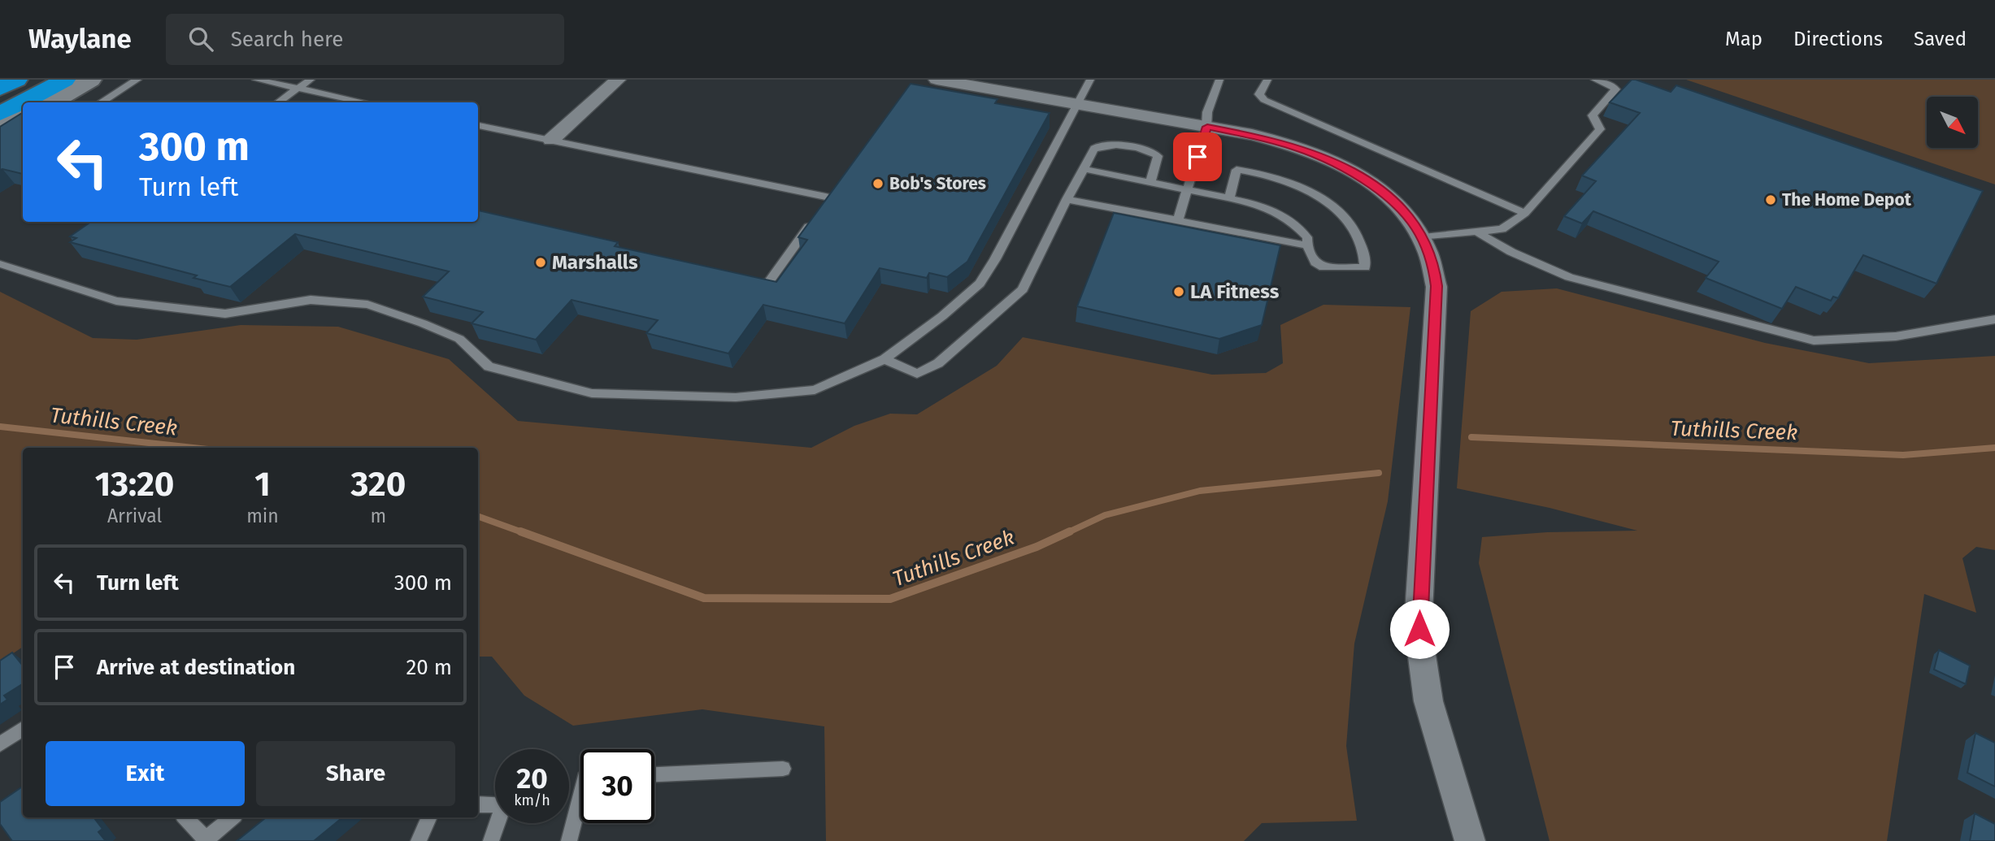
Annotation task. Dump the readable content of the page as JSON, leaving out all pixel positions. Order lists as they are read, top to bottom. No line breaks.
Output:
{"water":["Tuthills Creek"],"places":["Bob's Stores","The Home Depot","Marshalls","LA Fitness"],"north":"bottom right","page":{"header":"Waylane","search":"Search here","nav":["Map","Directions","Saved"],"turn":["300 m","Turn left"],"eta":["13:20","Arrival","1","min","320","m"],"list":[{"name":"Turn left","value":"300 m"},{"name":"Arrive at destination","value":"20 m"}],"buttons":["Exit","Share"],"speed":"20 km/h","limit":"30"}}
